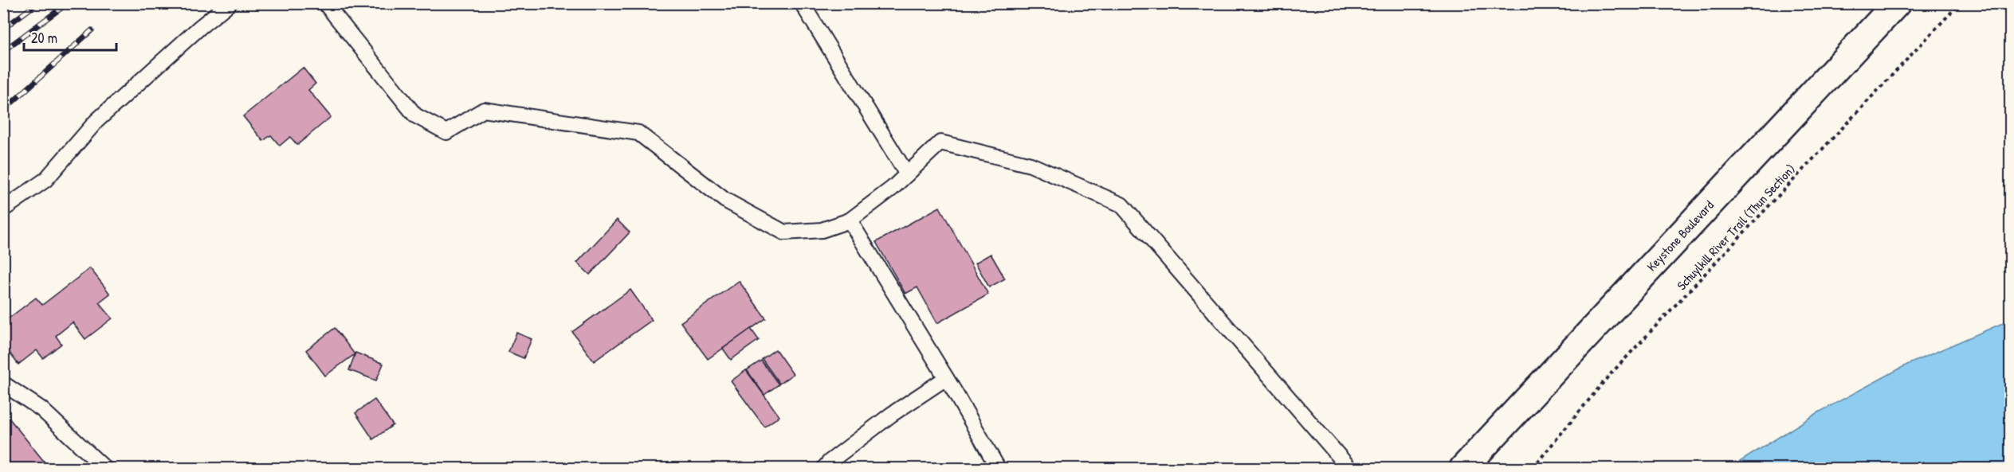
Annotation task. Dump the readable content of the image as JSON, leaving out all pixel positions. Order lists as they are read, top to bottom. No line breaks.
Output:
{"streets":{"street":["Keystone Boulevard"],"path":["Schuylkill River Trail (Thun Section)"]},"scale_bar":"20 m"}
